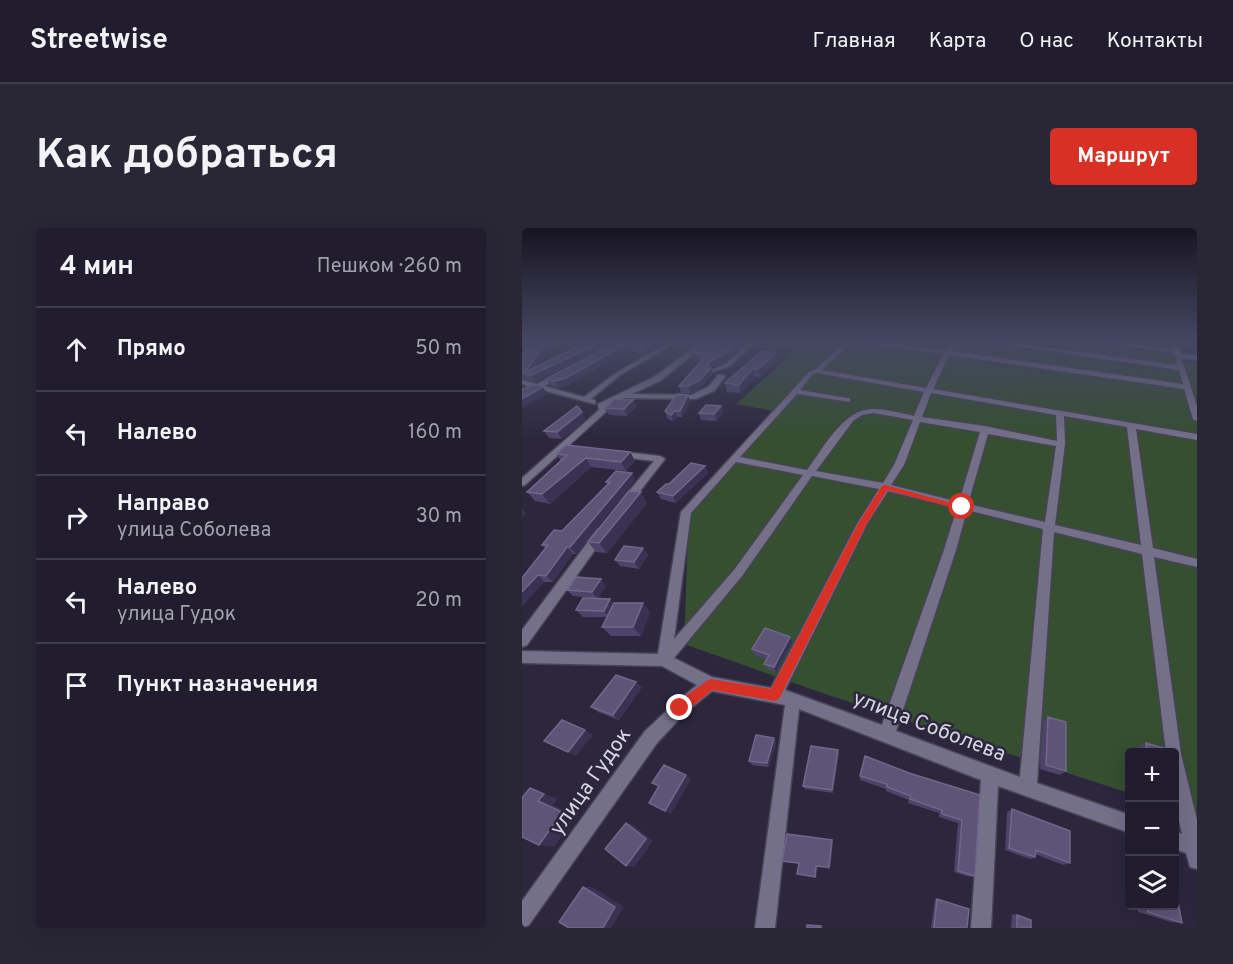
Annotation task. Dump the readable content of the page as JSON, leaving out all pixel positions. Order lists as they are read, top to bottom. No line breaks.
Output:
{"streets":{"street":["улица Соболева","улица Гудок"]},"crossings":[["улица Соболева","улица Гудок"]],"page":{"header":"Streetwise","nav":["Главная","Карта","О нас","Контакты"],"buttons":"Маршрут","title":"Как добраться","heading":["4 мин","Пешком · 260 m"],"list":[["Прямо","50 m"],["Налево","160 m"],["Направо","улица Соболева","30 m"],["Налево","улица Гудок","20 m"],"Пункт назначения"],"map_buttons":["+","−"]}}
